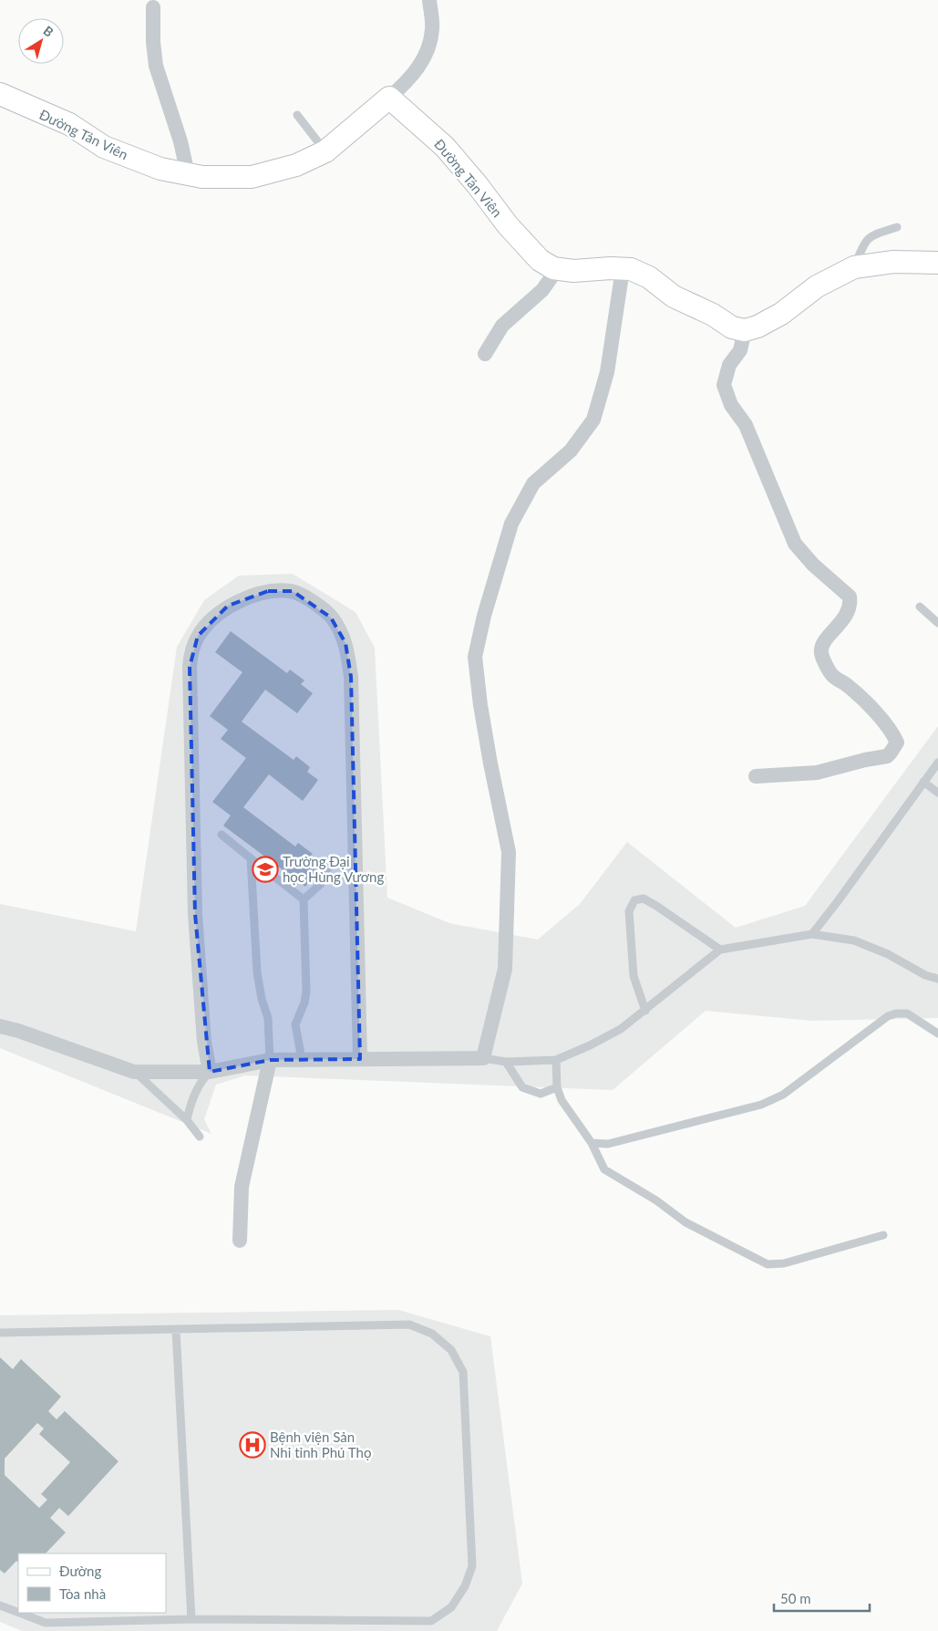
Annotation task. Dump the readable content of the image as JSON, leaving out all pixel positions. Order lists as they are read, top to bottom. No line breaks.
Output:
{"streets":{"street":["Đường Tản Viên"]},"places":{"school or university":["Trường Đại học Hùng Vương"],"hospital":["Bệnh viện Sản Nhi tỉnh Phú Thọ"]},"legend":["Đường","Tòa nhà"],"scale_bar":"50 m","north":"top right"}
